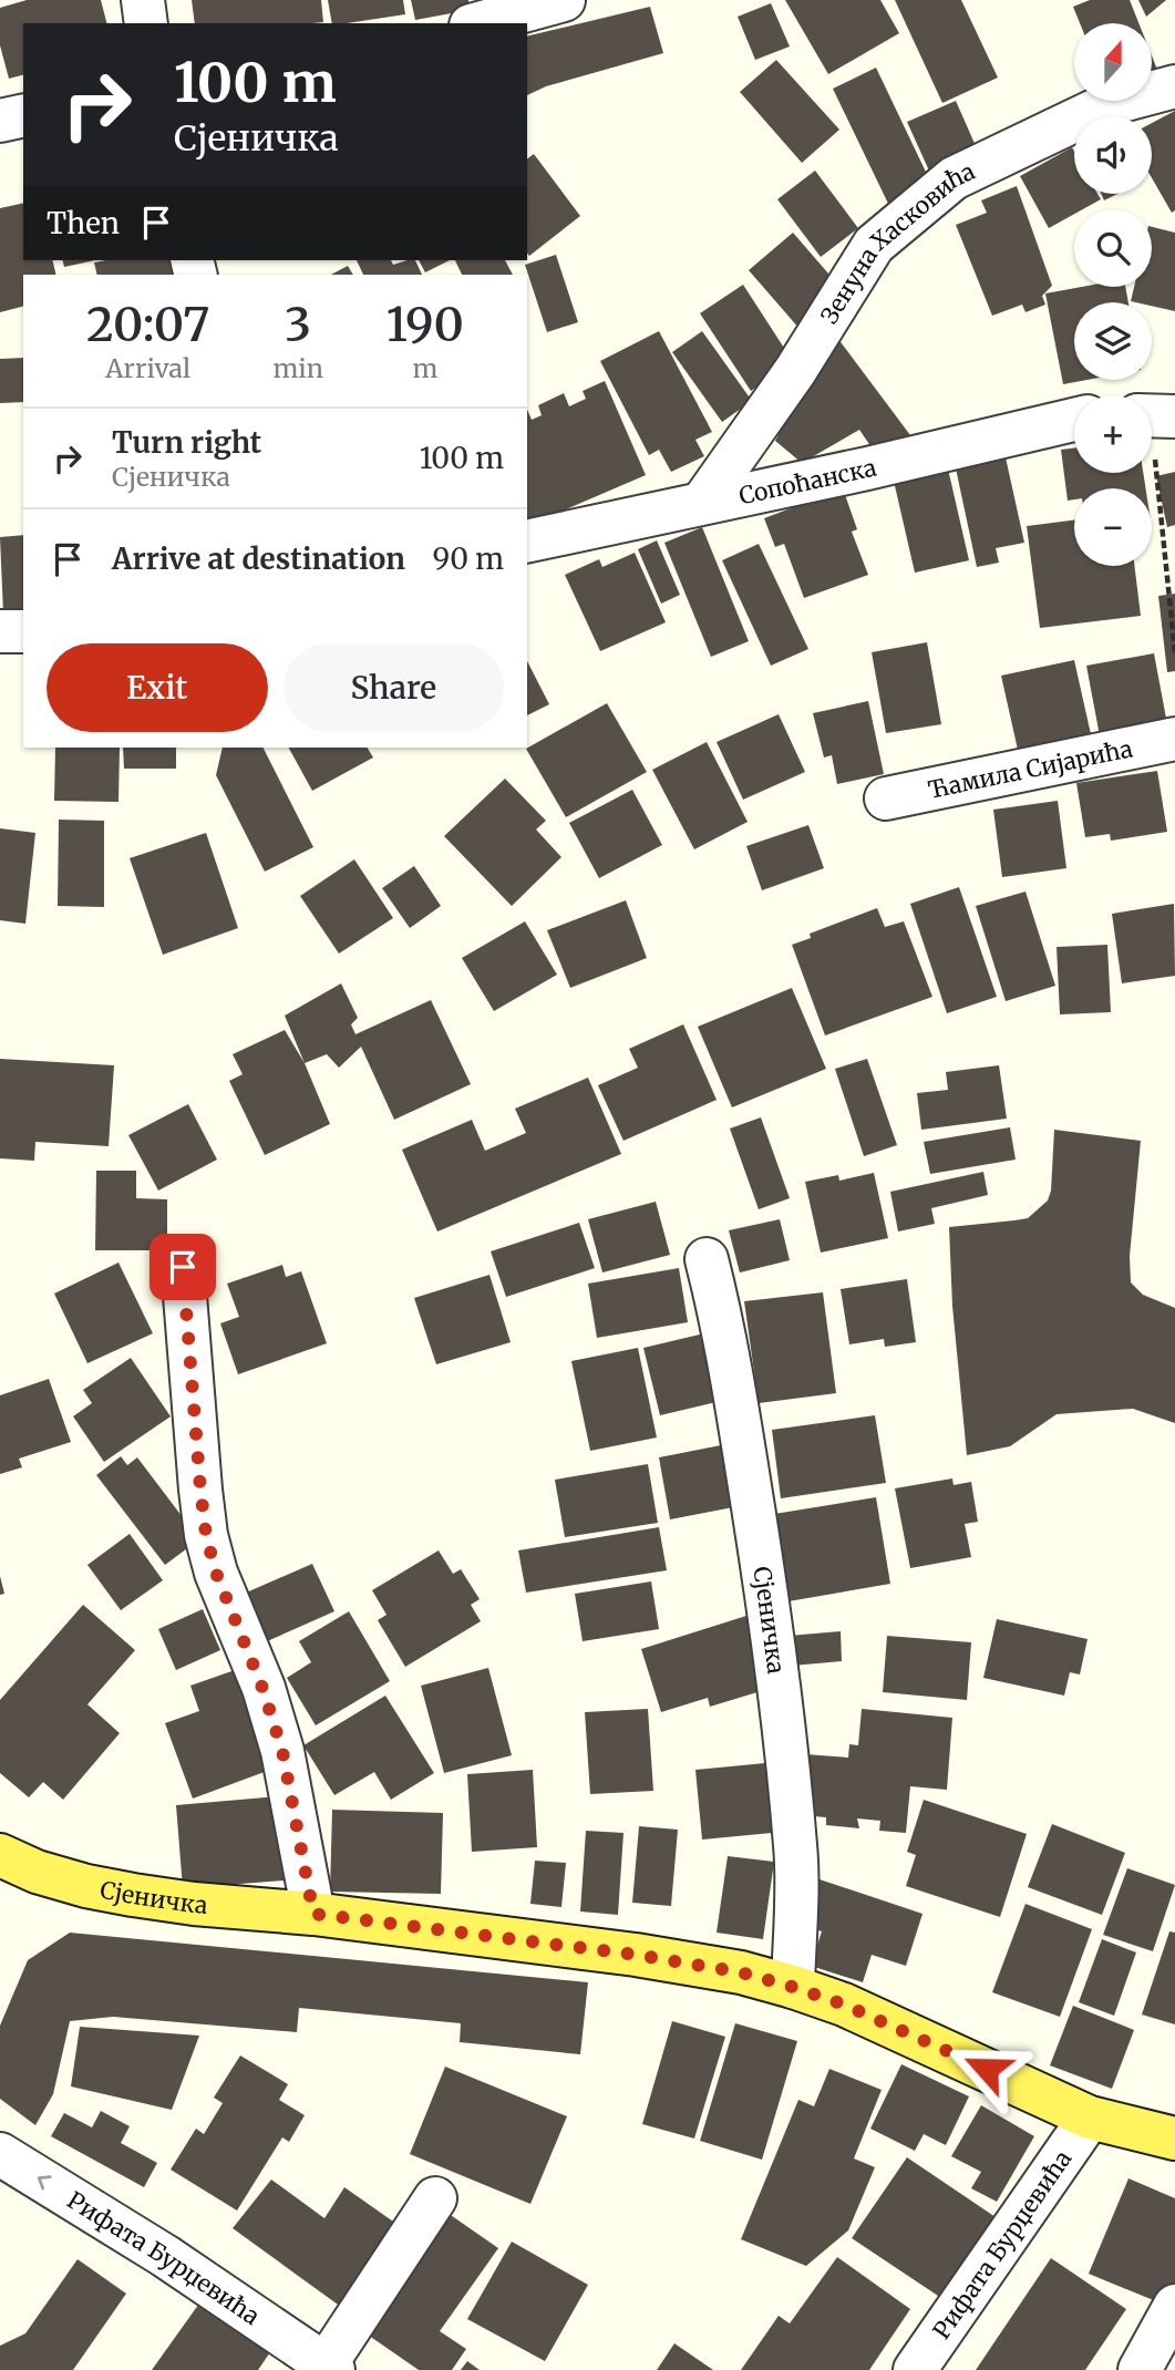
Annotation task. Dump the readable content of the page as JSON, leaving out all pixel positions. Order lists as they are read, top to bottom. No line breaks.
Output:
{"streets":{"main road":["Сјеничка"],"street":["Зенуна Хасковића","Сопоћанска","Ћамила Сијарића","Рифата Бурџевића"]},"crossings":[["Зенуна Хасковића","Сопоћанска"],["Сјеничка","Рифата Бурџевића"]],"one_way":["Рифата Бурџевића"],"north":"top","page":{"map_buttons":["+","−"],"turn":["100 m","Сјеничка"],"then":"Then","eta":["20:07","Arrival","3","min","190","m"],"list":[{"name":"Turn right","note":"Сјеничка","value":"100 m"},{"name":"Arrive at destination","value":"90 m"}],"buttons":["Exit","Share"]}}
